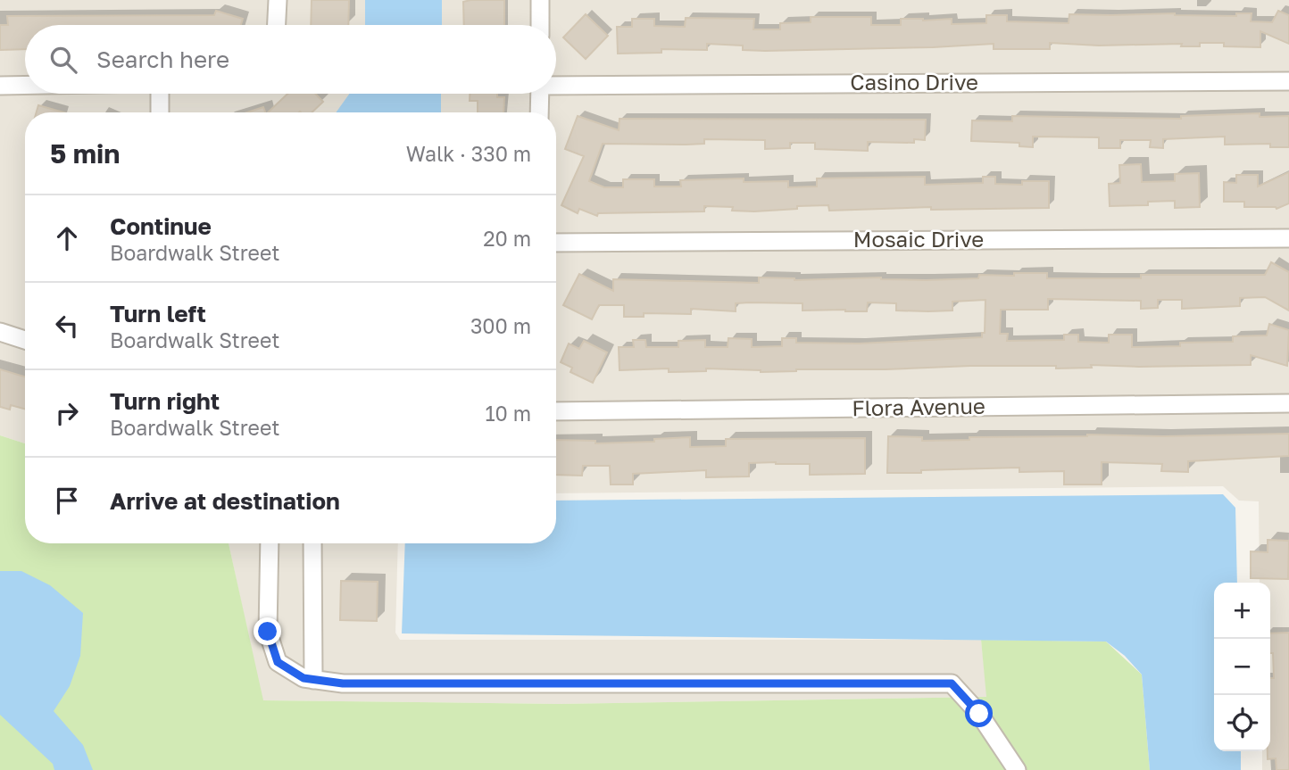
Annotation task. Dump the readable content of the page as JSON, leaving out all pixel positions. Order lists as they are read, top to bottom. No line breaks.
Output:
{"streets":{"street":["Casino Drive","Mosaic Drive","Flora Avenue"]},"page":{"search":"Search here","heading":["5 min","Walk · 330 m"],"list":[["Continue","Boardwalk Street","20 m"],["Turn left","Boardwalk Street","300 m"],["Turn right","Boardwalk Street","10 m"],"Arrive at destination"],"map_buttons":["+","−"]}}
